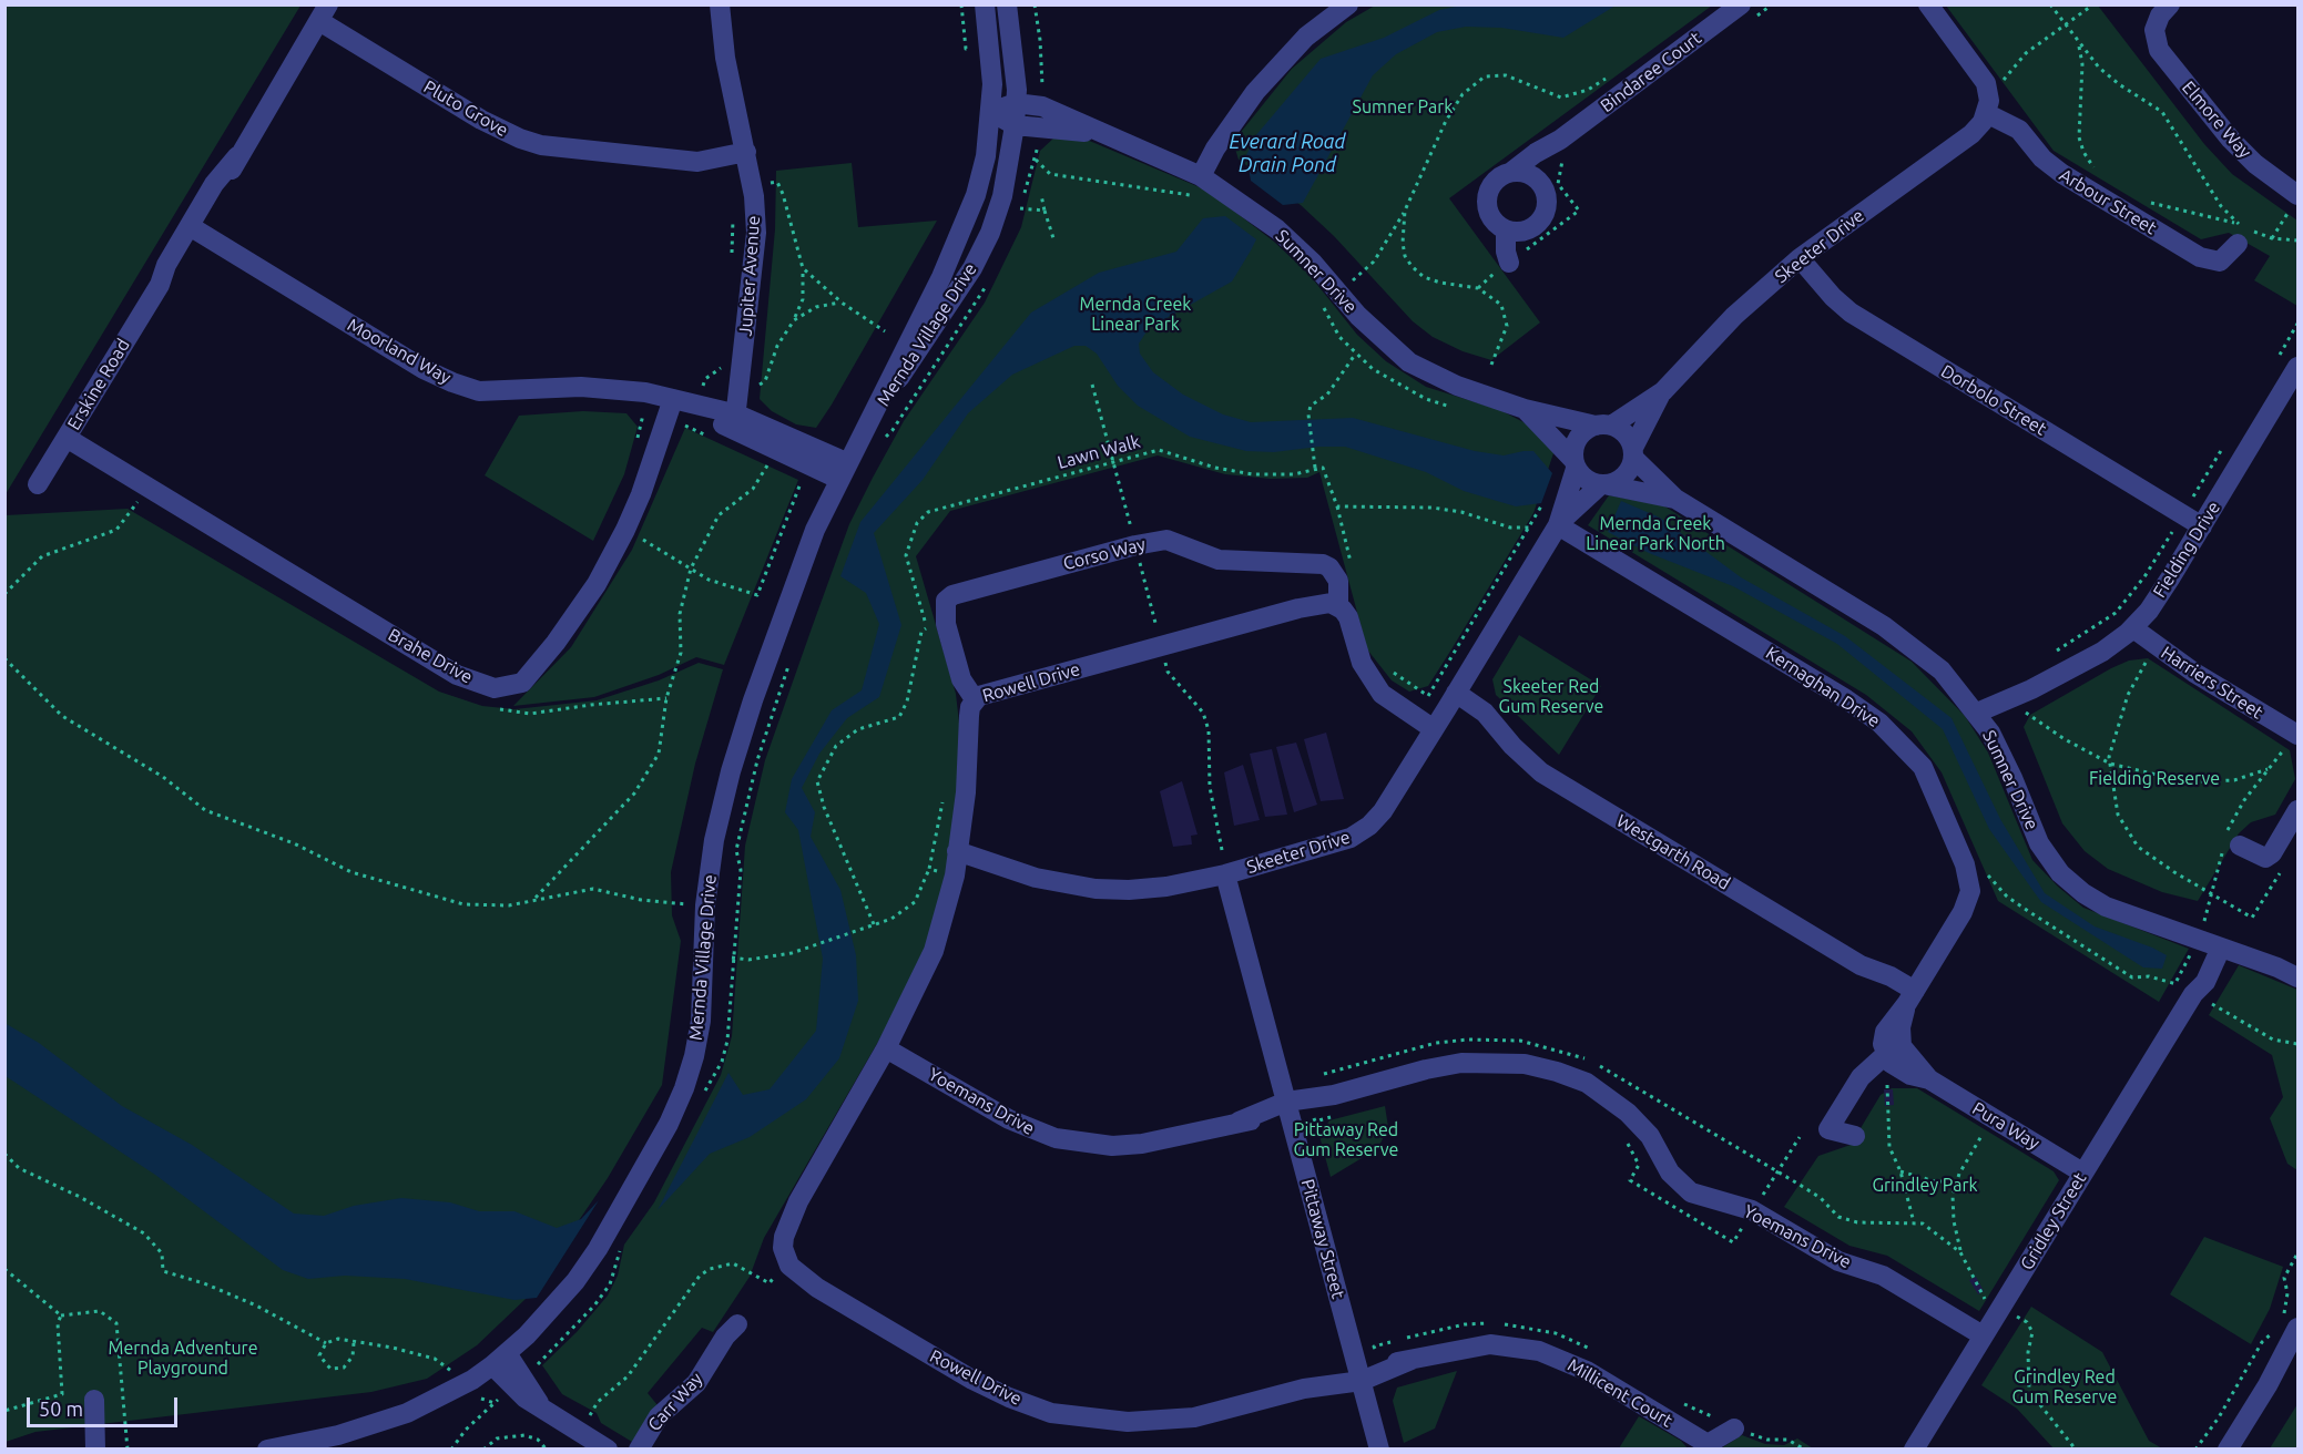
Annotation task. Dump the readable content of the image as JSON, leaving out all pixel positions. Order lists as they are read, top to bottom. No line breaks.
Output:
{"streets":{"street":["Bindaree Court","Pluto Grove","Elmore Way","Arbour Street","Skeeter Drive","Sumner Drive","Jupiter Avenue","Mernda Village Drive","Moorland Way","Erskine Road","Dorbolo Street","Fielding Drive","Corso Way","Brahe Drive","Rowell Drive","Harriers Street","Kernaghan Drive","Westgarth Road","Yoemans Drive","Pura Way","Gridley Street","Pittaway Street","Millicent Court","Carr Way"],"path":["Lawn Walk"]},"crossings":[["Pluto Grove","Jupiter Avenue"],["Pluto Grove","Erskine Road"],["Arbour Street","Skeeter Drive"],["Skeeter Drive","Sumner Drive"],["Skeeter Drive","Dorbolo Street"],["Skeeter Drive","Rowell Drive"],["Skeeter Drive","Kernaghan Drive"],["Skeeter Drive","Westgarth Road"],["Skeeter Drive","Pittaway Street"],["Sumner Drive","Mernda Village Drive"],["Sumner Drive","Fielding Drive"],["Sumner Drive","Gridley Street"],["Jupiter Avenue","Moorland Way"],["Mernda Village Drive","Moorland Way"],["Moorland Way","Erskine Road"],["Moorland Way","Brahe Drive"],["Erskine Road","Brahe Drive"],["Dorbolo Street","Fielding Drive"],["Fielding Drive","Harriers Street"],["Corso Way","Rowell Drive"],["Rowell Drive","Yoemans Drive"],["Rowell Drive","Pittaway Street"],["Rowell Drive","Millicent Court"],["Kernaghan Drive","Westgarth Road"],["Kernaghan Drive","Pura Way"],["Yoemans Drive","Gridley Street"],["Yoemans Drive","Pittaway Street"],["Pura Way","Gridley Street"],["Pittaway Street","Millicent Court"]],"water":["Everard Road Drain Pond"],"parks":["Sumner Park","Mernda Creek Linear Park","Mernda Creek Linear Park North","Skeeter Red Gum Reserve","Fielding Reserve","Pittaway Red Gum Reserve","Grindley Park","Mernda Adventure Playground","Grindley Red Gum Reserve"],"scale_bar":"50 m"}
